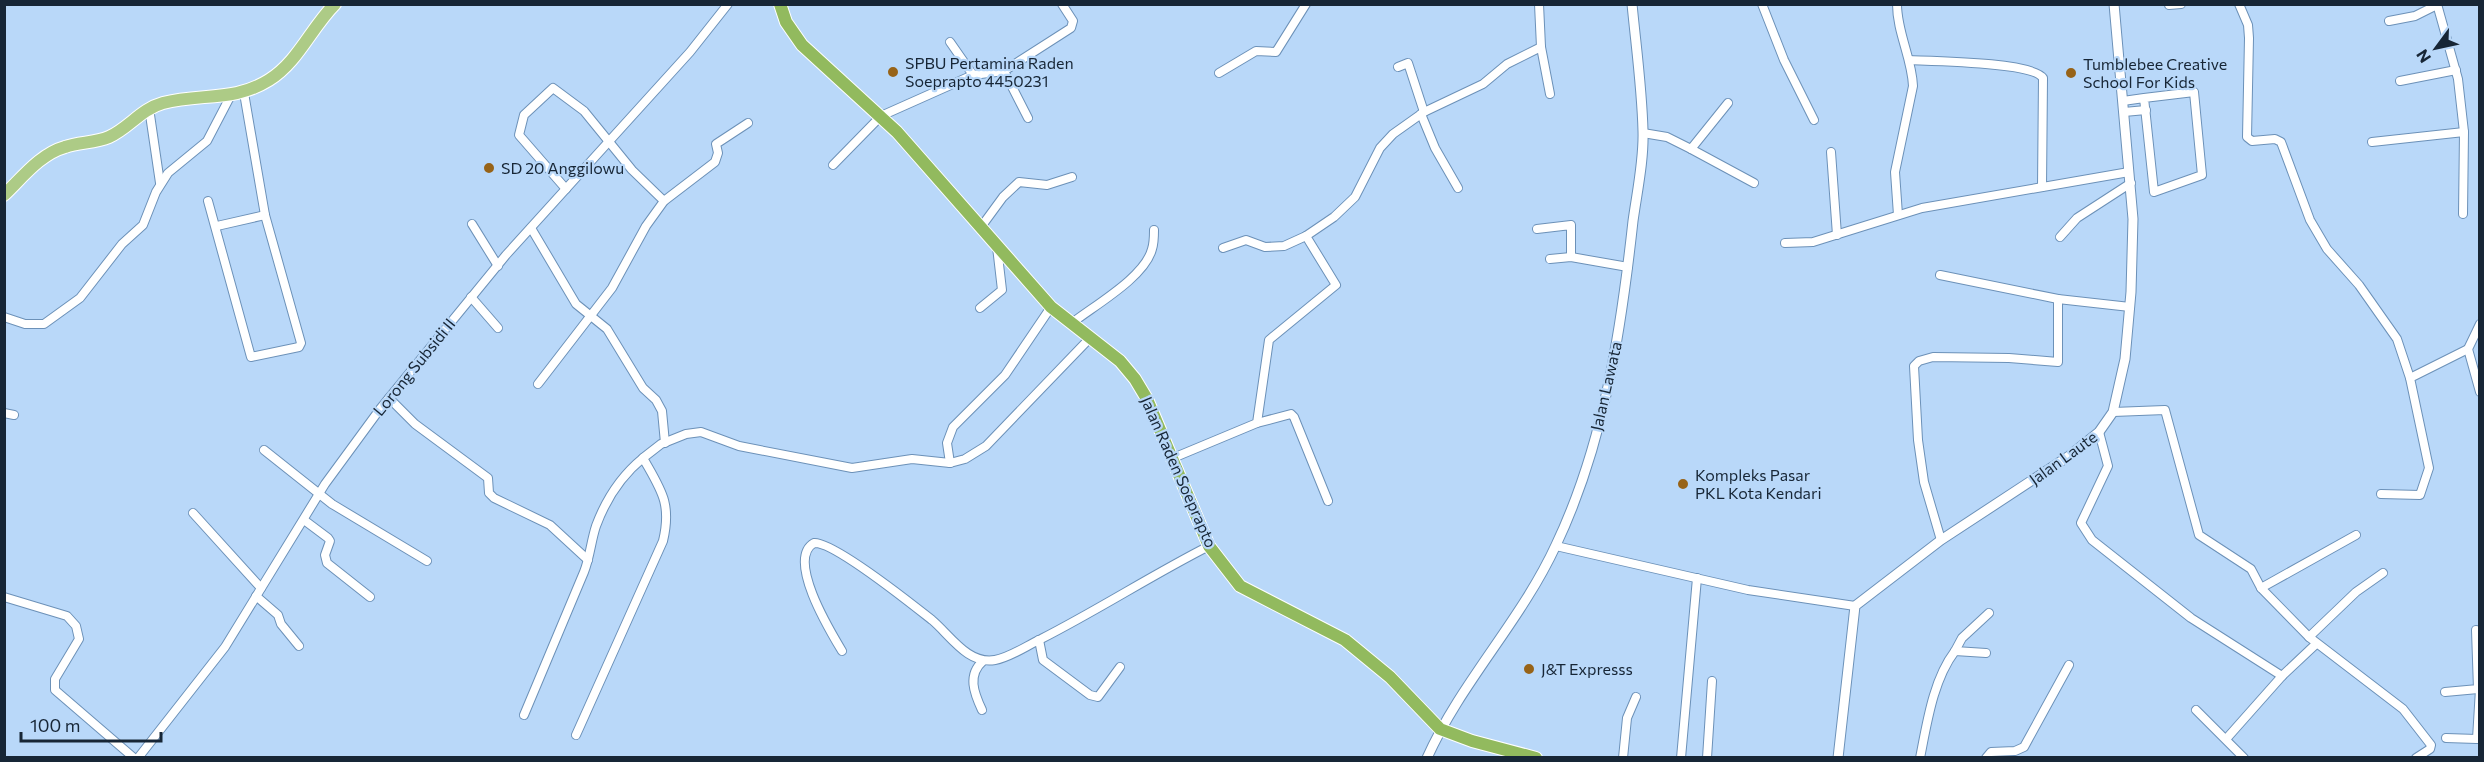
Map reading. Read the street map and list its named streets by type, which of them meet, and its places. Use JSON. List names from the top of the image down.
{
  "streets": {
    "highway": ["Jalan Raden Soeprapto"],
    "street": ["Lorong Subsidi II", "Jalan Lawata", "Jalan Laute"]
  },
  "crossings": [
    ["Jalan Lawata", "Jalan Raden Soeprapto"]
  ],
  "places": [
    "SPBU Pertamina Raden Soeprapto 4450231",
    "Tumblebee Creative School For Kids",
    "SD 20 Anggilowu",
    "Kompleks Pasar PKL Kota Kendari",
    "J&T Expresss"
  ],
  "scale_bar": "100 m",
  "north": "bottom left"
}
